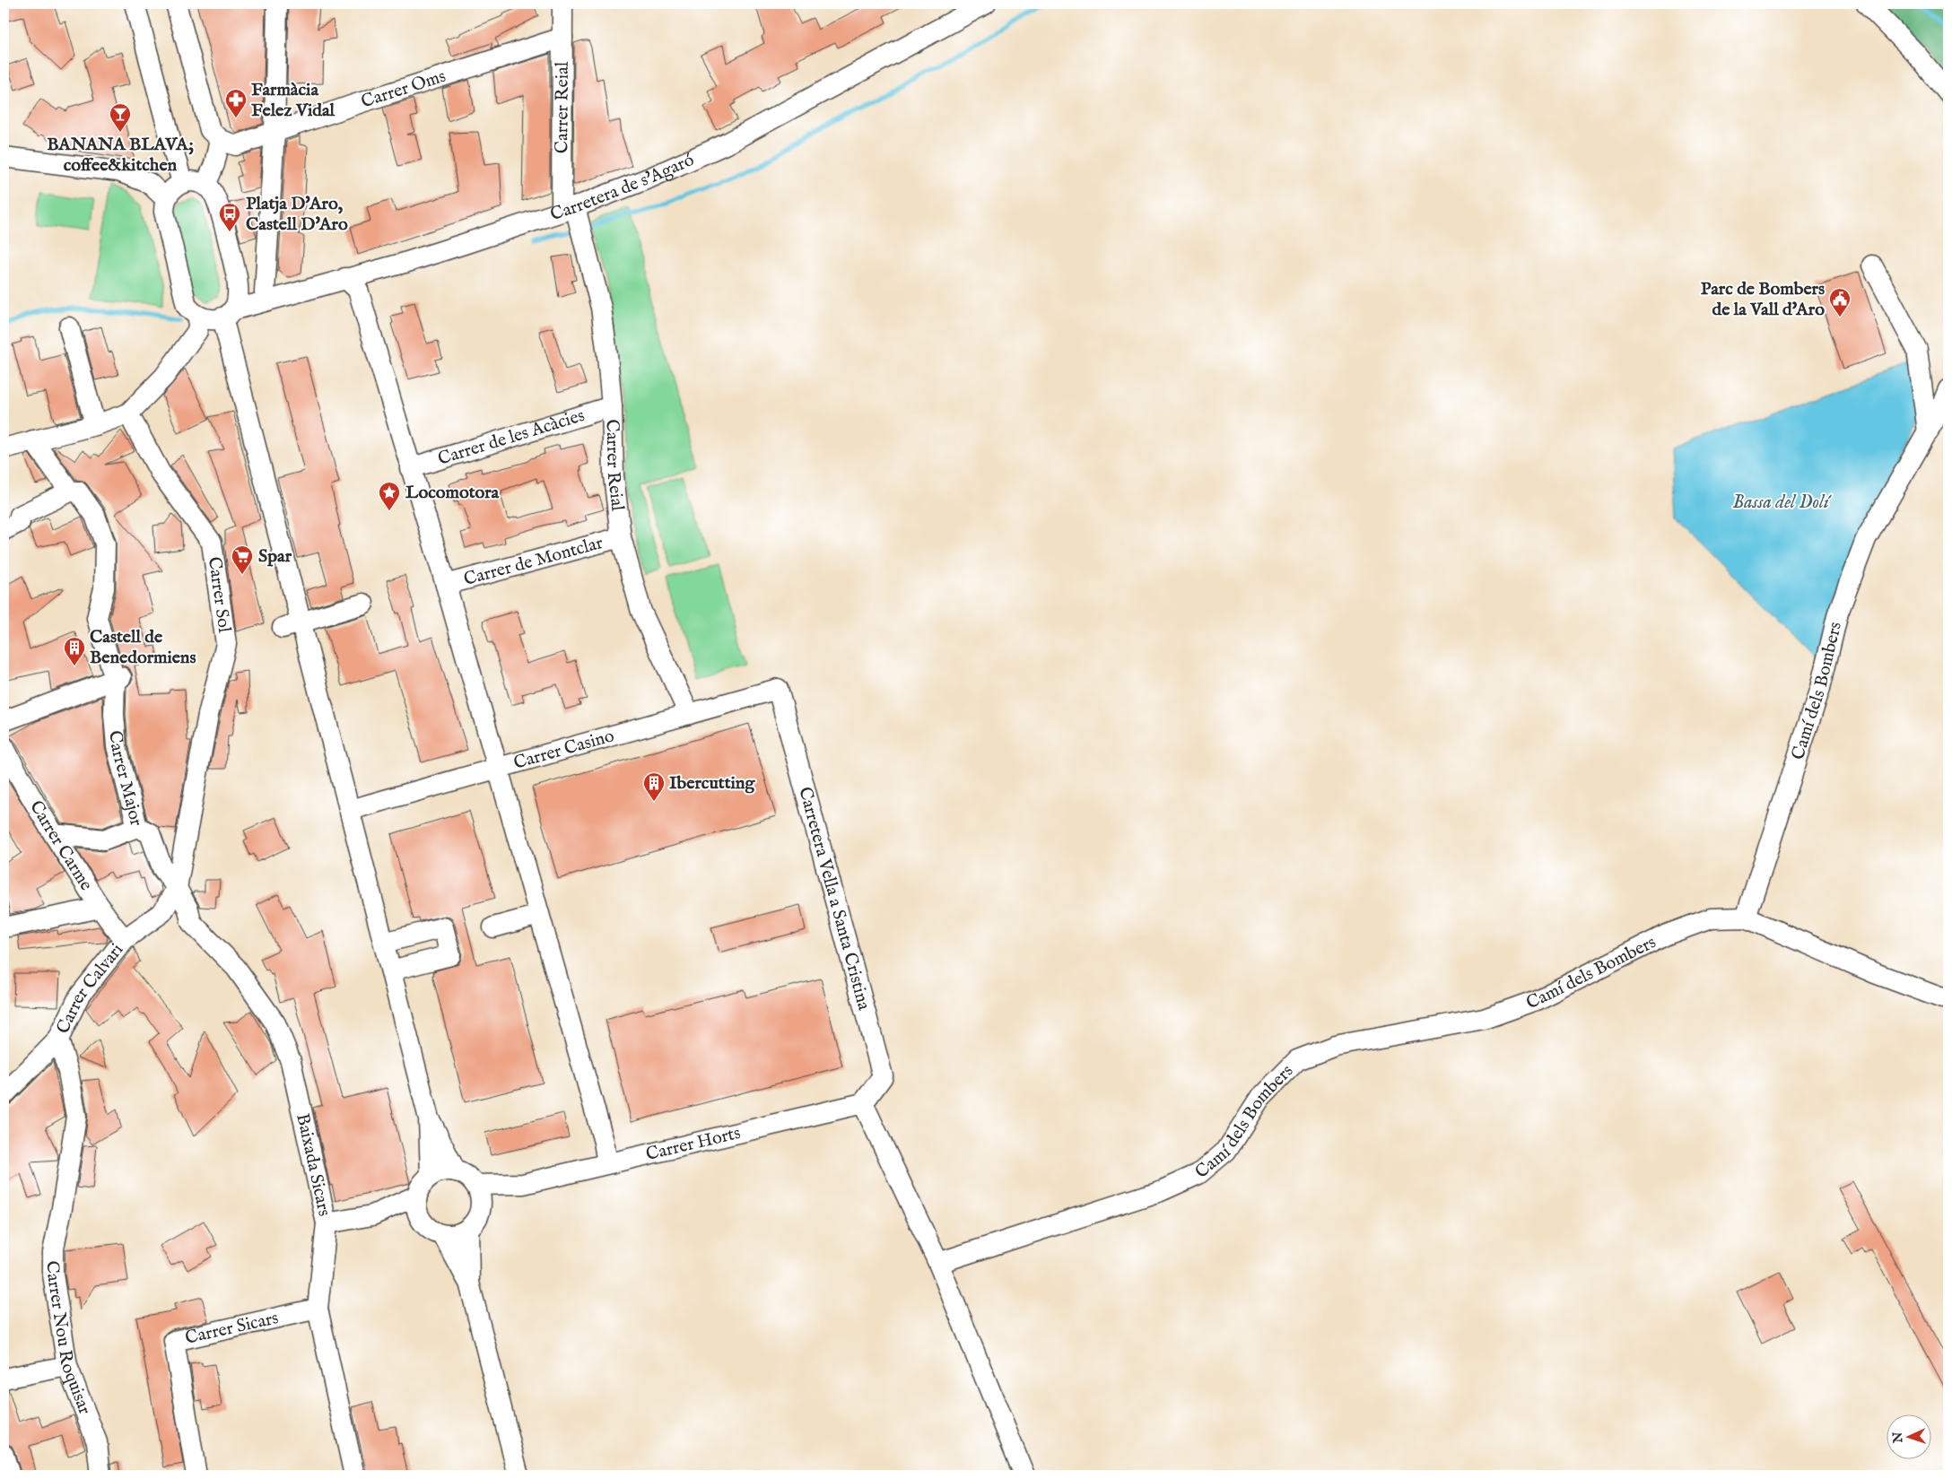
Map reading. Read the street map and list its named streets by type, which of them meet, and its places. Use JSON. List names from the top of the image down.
{
  "streets": {
    "street": [
      "Carrer Oms",
      "Carrer Reial",
      "Carretera de s'Agaró",
      "Carrer de les Acàcies",
      "Carrer de Montclar",
      "Carrer Sol",
      "Camí dels Bombers",
      "Carrer Casino",
      "Carrer Major",
      "Carrer Carme",
      "Carretera Vella a Santa Cristina",
      "Carrer Calvari",
      "Carrer Horts",
      "Baixada Sicars",
      "Carrer Sicars",
      "Carrer Nou Roquisar"
    ]
  },
  "crossings": [
    ["Carrer Oms", "Carrer Reial"],
    ["Carrer Reial", "Carretera de s'Agaró"],
    ["Carrer Reial", "Carrer de les Acàcies"],
    ["Carrer Reial", "Carrer de Montclar"],
    ["Carrer Reial", "Carrer Casino"],
    ["Carrer Sol", "Carrer Major"],
    ["Carrer Sol", "Carrer Calvari"],
    ["Carrer Sol", "Baixada Sicars"],
    ["Carrer Casino", "Carretera Vella a Santa Cristina"],
    ["Carrer Major", "Baixada Sicars"],
    ["Carrer Carme", "Carrer Calvari"],
    ["Carretera Vella a Santa Cristina", "Carrer Horts"],
    ["Carrer Calvari", "Carrer Nou Roquisar"],
    ["Baixada Sicars", "Carrer Sicars"]
  ],
  "water": ["Bassa del Dolí"],
  "places": {
    "pharmacy": ["Farmàcia Felez Vidal"],
    "bar": ["BANANA BLAVA; coffee&kitchen"],
    "bus stop": ["Platja D'Aro, Castell D'Aro"],
    "public building": ["Parc de Bombers de la Vall d'Aro"],
    "place": ["Locomotora"],
    "supermarket": ["Spar"],
    "building": ["Castell de Benedormiens", "Ibercutting"]
  },
  "north": "left"
}
